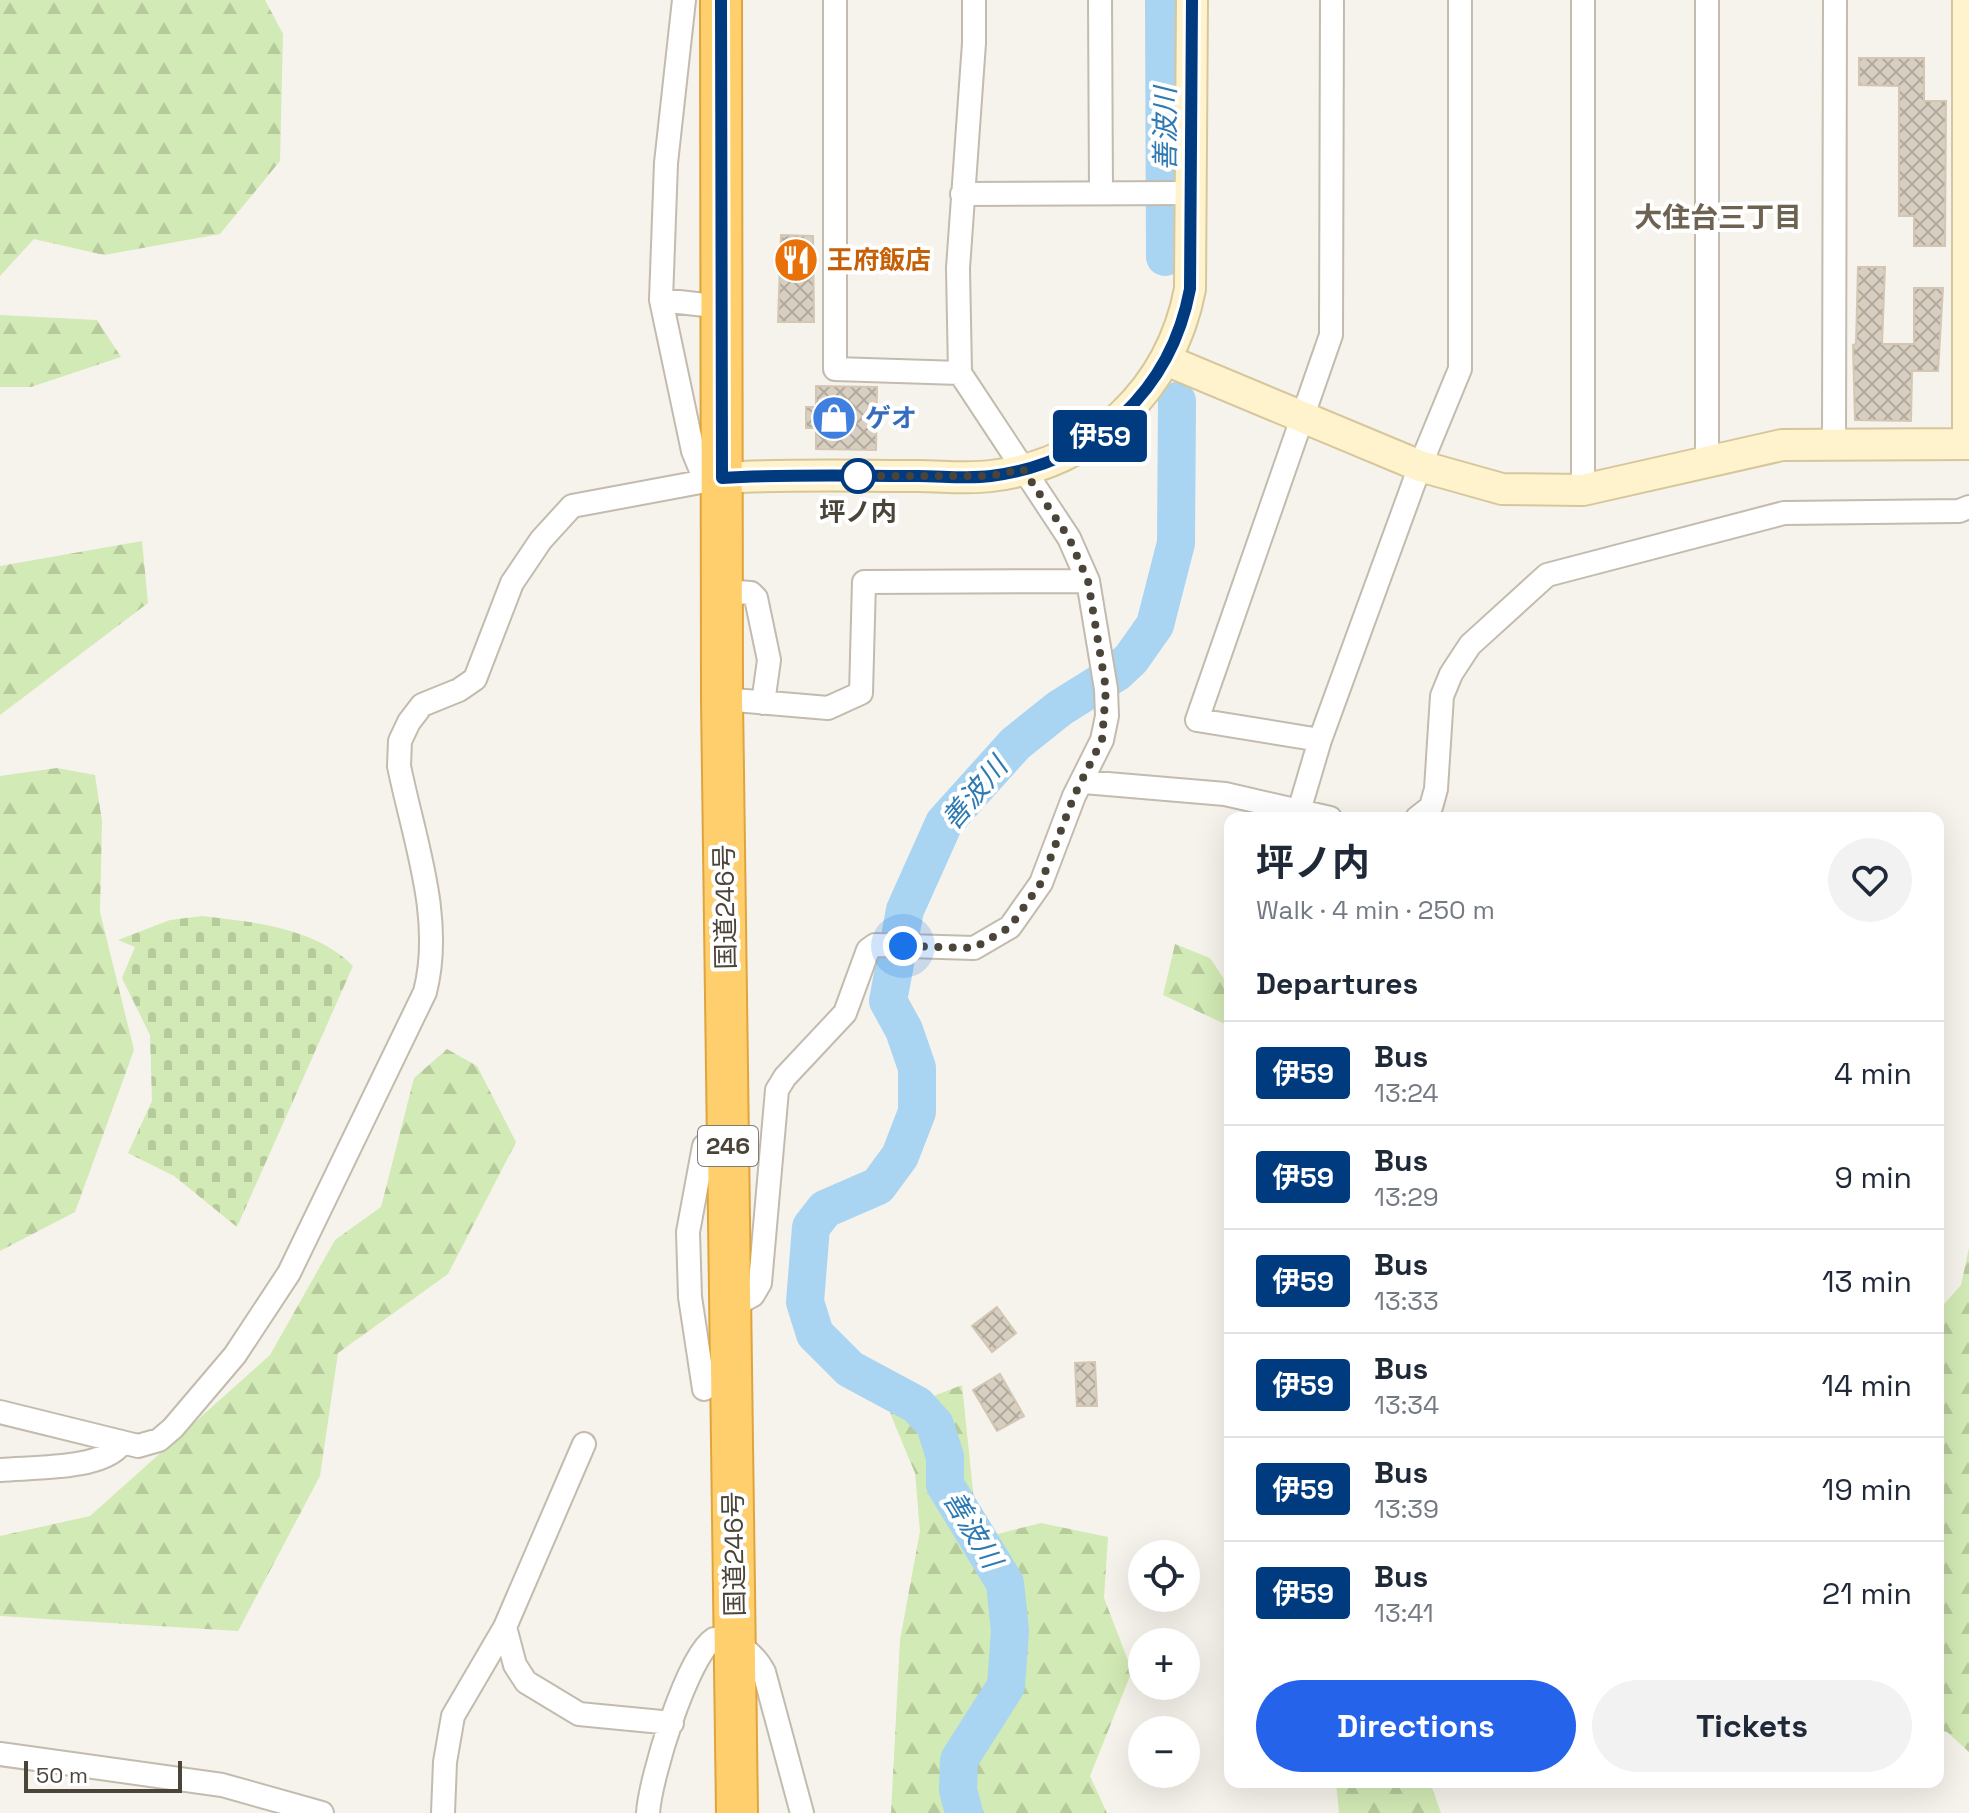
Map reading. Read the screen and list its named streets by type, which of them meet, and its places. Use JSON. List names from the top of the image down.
{
  "streets": {
    "highway": ["国道246号", "246"]
  },
  "districts": ["大住台三丁目"],
  "water": ["善波川"],
  "places": {
    "restaurant": ["王府飯店"],
    "shop": ["ゲオ"],
    "other": ["坪ノ内"]
  },
  "lines": ["bus line 伊59"],
  "scale_bar": "50 m",
  "page": {
    "on_map": "伊59",
    "heading": [
      ["坪ノ内", "Walk · 4 min · 250 m"],
      "Departures"
    ],
    "list": [
      {
        "mark": "伊59",
        "name": "Bus",
        "note": "13:24",
        "value": "4 min"
      },
      {
        "mark": "伊59",
        "name": "Bus",
        "note": "13:29",
        "value": "9 min"
      },
      {
        "mark": "伊59",
        "name": "Bus",
        "note": "13:33",
        "value": "13 min"
      },
      {
        "mark": "伊59",
        "name": "Bus",
        "note": "13:34",
        "value": "14 min"
      },
      {
        "mark": "伊59",
        "name": "Bus",
        "note": "13:39",
        "value": "19 min"
      },
      {
        "mark": "伊59",
        "name": "Bus",
        "note": "13:41",
        "value": "21 min"
      }
    ],
    "map_buttons": ["+", "−"],
    "buttons": ["Directions", "Tickets"],
    "scale": "50 m"
  }
}
